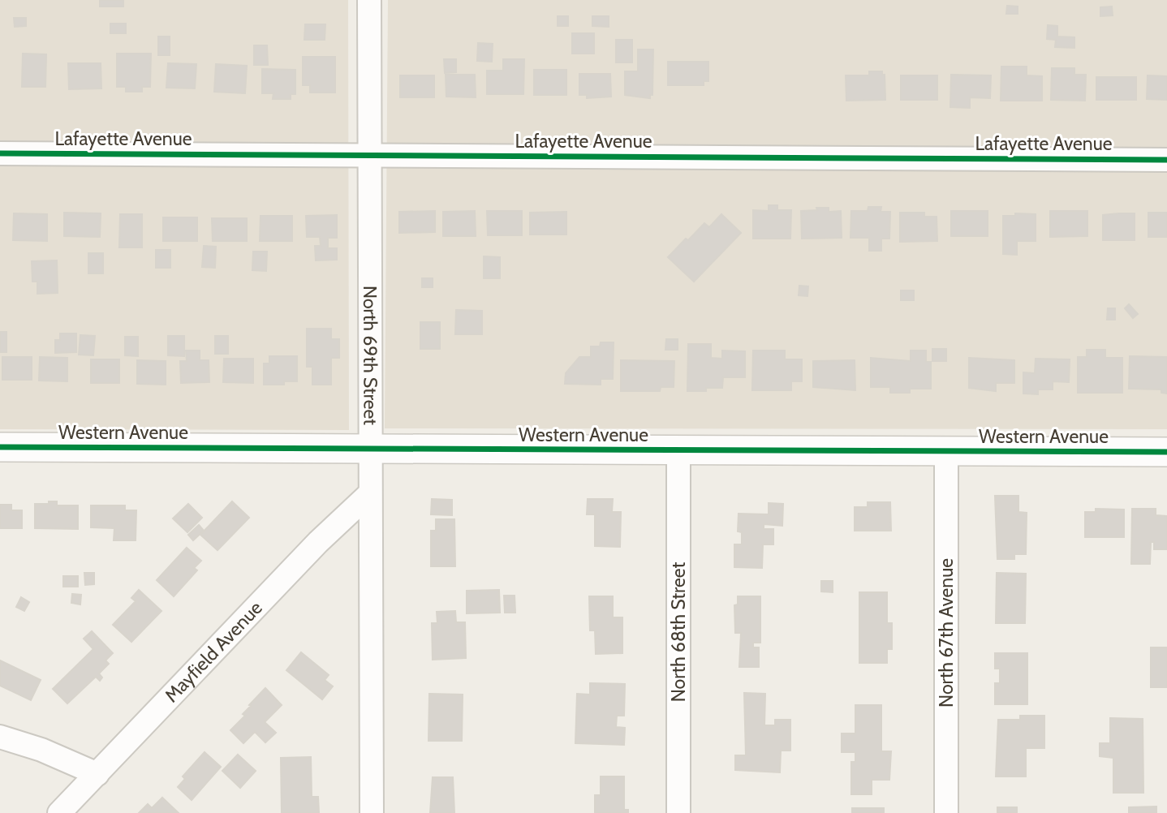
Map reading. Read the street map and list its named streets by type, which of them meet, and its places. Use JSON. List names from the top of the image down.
{
  "streets": {
    "street": [
      "Lafayette Avenue",
      "North 69th Street",
      "Western Avenue",
      "North 68th Street",
      "North 67th Avenue",
      "Mayfield Avenue"
    ]
  },
  "crossings": [
    ["Lafayette Avenue", "North 69th Street"],
    ["North 69th Street", "Western Avenue"],
    ["North 69th Street", "Mayfield Avenue"],
    ["Western Avenue", "North 68th Street"],
    ["Western Avenue", "North 67th Avenue"]
  ]
}
